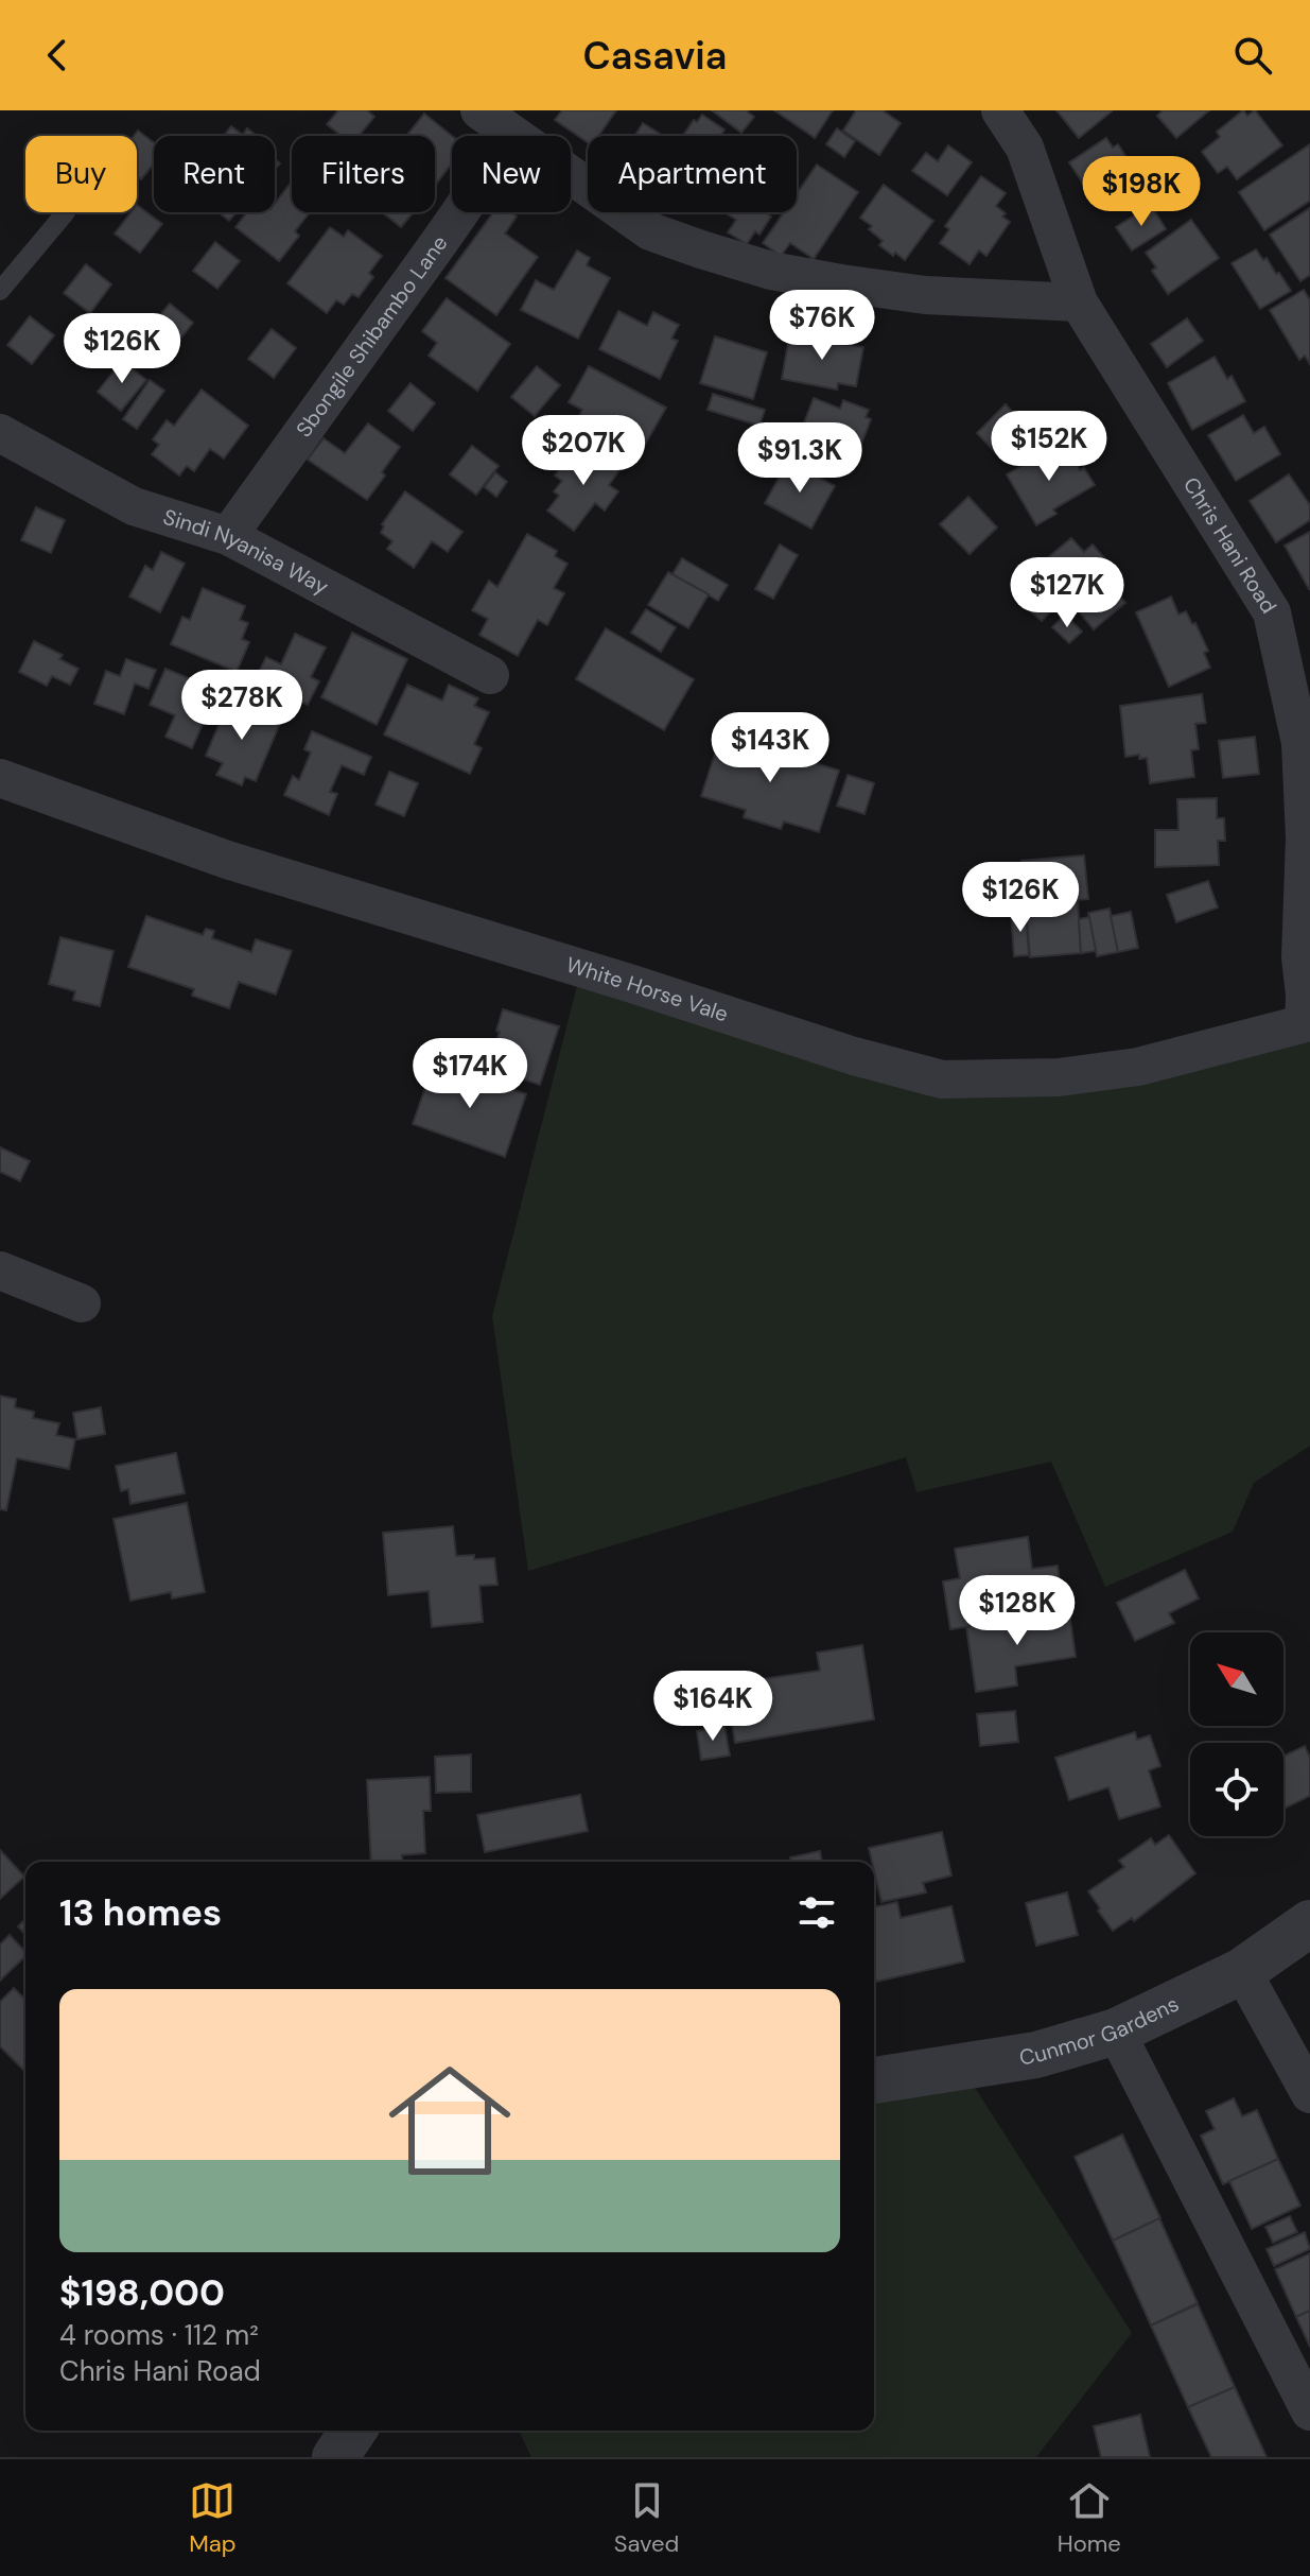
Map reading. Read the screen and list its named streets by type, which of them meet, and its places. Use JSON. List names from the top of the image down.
{
  "streets": {
    "street": [
      "Sbongile Shibambo Lane",
      "Chris Hani Road",
      "Sindi Nyanisa Way",
      "White Horse Vale",
      "Cunmor Gardens"
    ]
  },
  "crossings": [
    ["Sbongile Shibambo Lane", "Sindi Nyanisa Way"],
    ["Chris Hani Road", "White Horse Vale"]
  ],
  "north": "top left",
  "page": {
    "header": "Casavia",
    "chip": [
      "Buy",
      "Rent",
      "Filters",
      "New",
      "Apartment"
    ],
    "price": [
      "$198K",
      "$76K",
      "$126K",
      "$152K",
      "$207K",
      "$91.3K",
      "$127K",
      "$278K",
      "$143K",
      "$126K",
      "$174K",
      "$128K",
      "$164K"
    ],
    "heading": "13 homes",
    "list": [
      {
        "name": "$198,000",
        "note": "4 rooms · 112 m² · Chris Hani Road"
      }
    ],
    "tabs": ["Map", "Saved", "Home"]
  }
}
